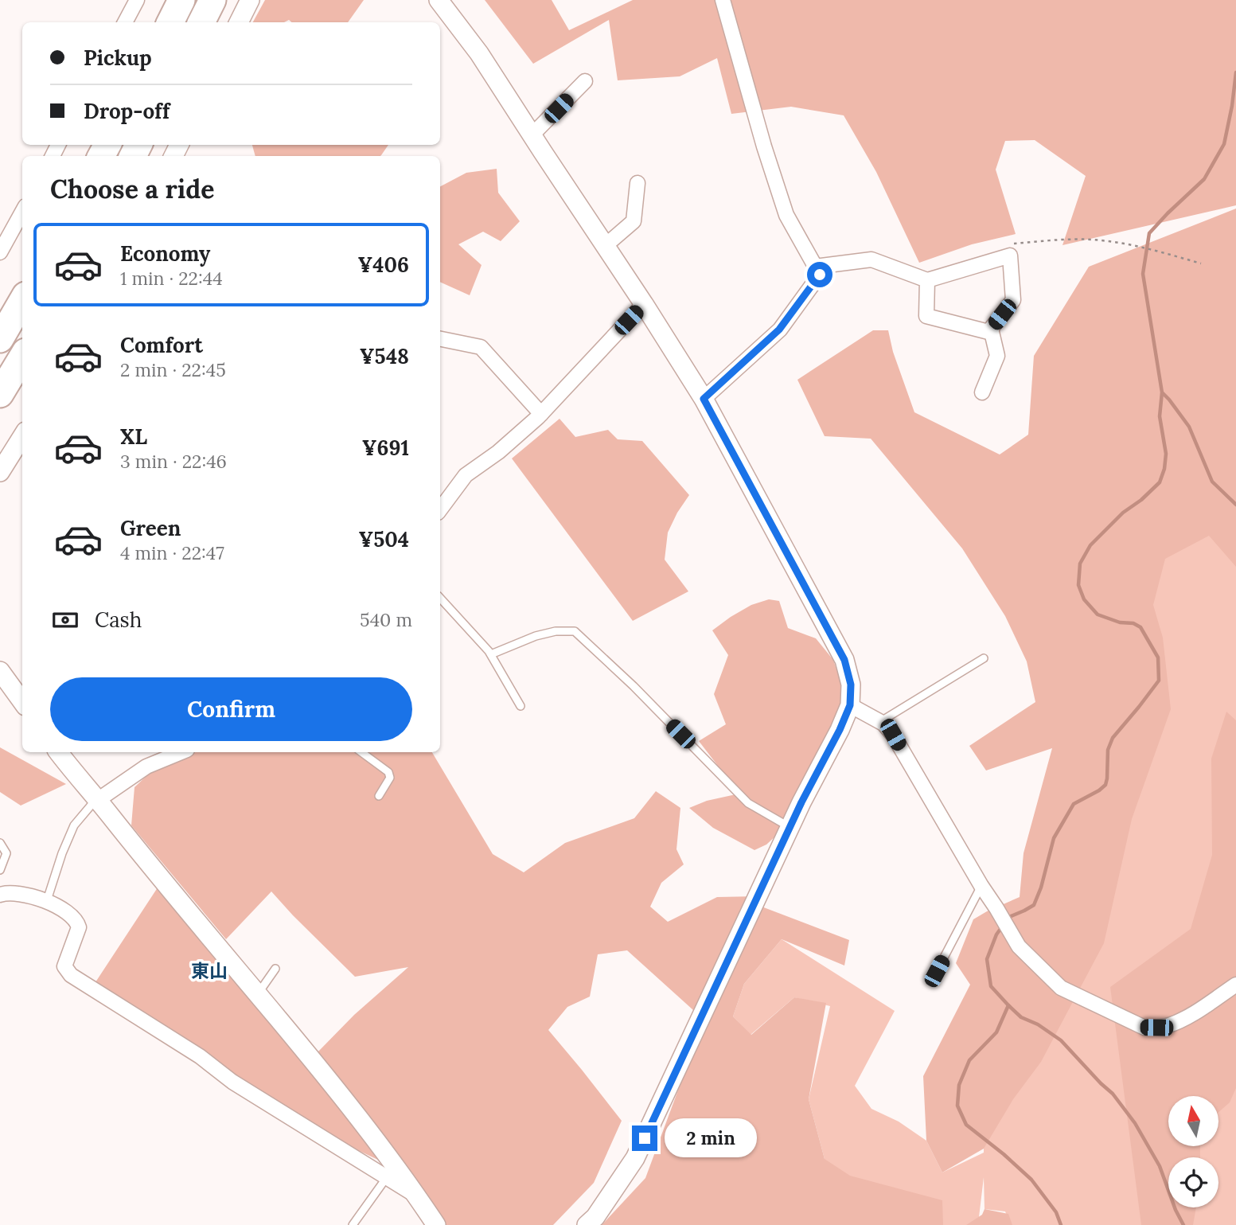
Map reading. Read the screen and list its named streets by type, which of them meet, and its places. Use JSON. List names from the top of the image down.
{
  "districts": ["東山"],
  "north": "top",
  "page": {
    "banner": ["Pickup", "Drop-off"],
    "heading": "Choose a ride",
    "list": [
      {
        "name": "Economy",
        "note": "1 min · 22:44",
        "value": "¥406"
      },
      {
        "name": "Comfort",
        "note": "2 min · 22:45",
        "value": "¥548"
      },
      {
        "name": "XL",
        "note": "3 min · 22:46",
        "value": "¥691"
      },
      {
        "name": "Green",
        "note": "4 min · 22:47",
        "value": "¥504"
      }
    ],
    "pay": ["Cash", "540 m"],
    "buttons": "Confirm",
    "bubble": "2 min"
  }
}
